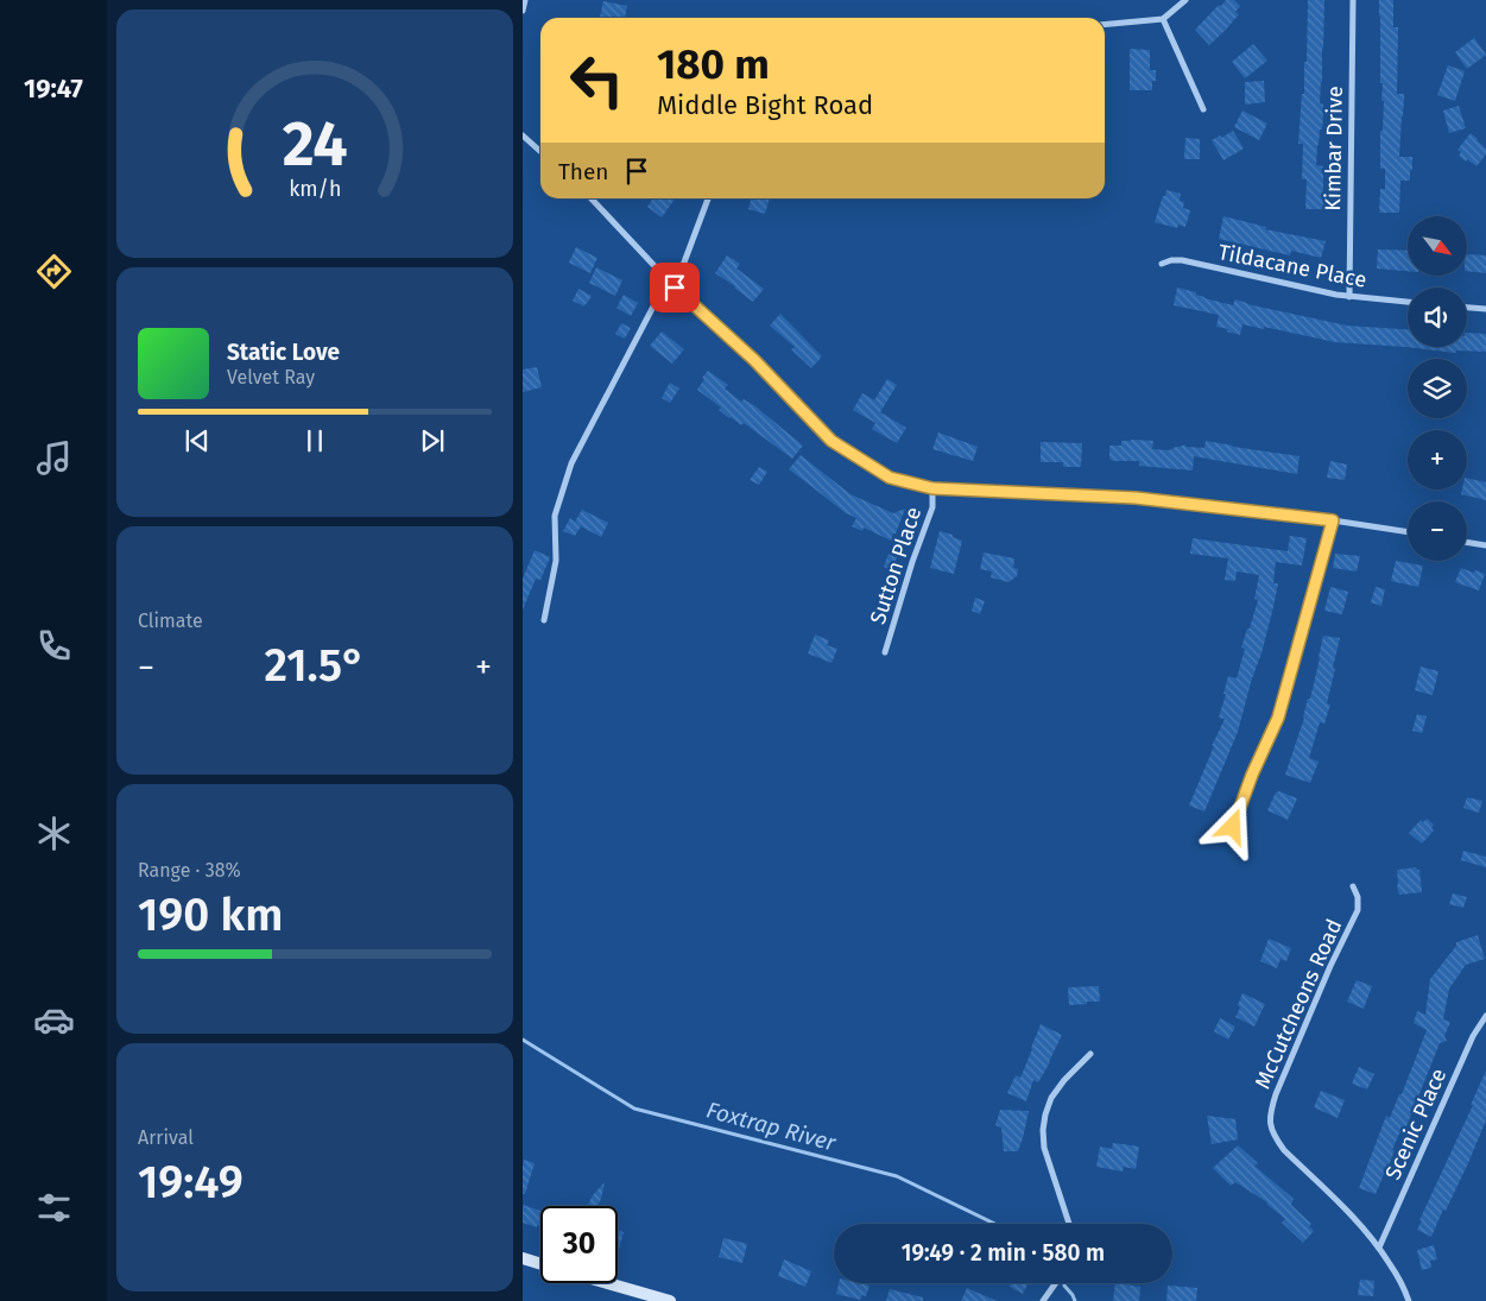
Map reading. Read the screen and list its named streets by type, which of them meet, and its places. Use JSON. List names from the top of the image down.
{
  "streets": {
    "street": [
      "Kimbar Drive",
      "Tildacane Place",
      "Sutton Place",
      "McCutcheons Road",
      "Scenic Place"
    ]
  },
  "crossings": [
    ["Kimbar Drive", "Tildacane Place"],
    ["McCutcheons Road", "Scenic Place"]
  ],
  "water": ["Foxtrap River"],
  "north": "bottom right",
  "page": {
    "tabs": "19:47",
    "turn": ["180 m", "Middle Bight Road"],
    "then": "Then",
    "map_buttons": ["+", "−"],
    "song": ["Static Love", "Velvet Ray"],
    "tile": [
      "Climate",
      ["Range · 38%", "190 km"],
      ["Arrival", "19:49"]
    ],
    "heat": ["−", "21.5°", "+"],
    "limit": "30",
    "trip": "19:49 · 2 min · 580 m",
    "gauge": ["24", "km/h"]
  }
}
